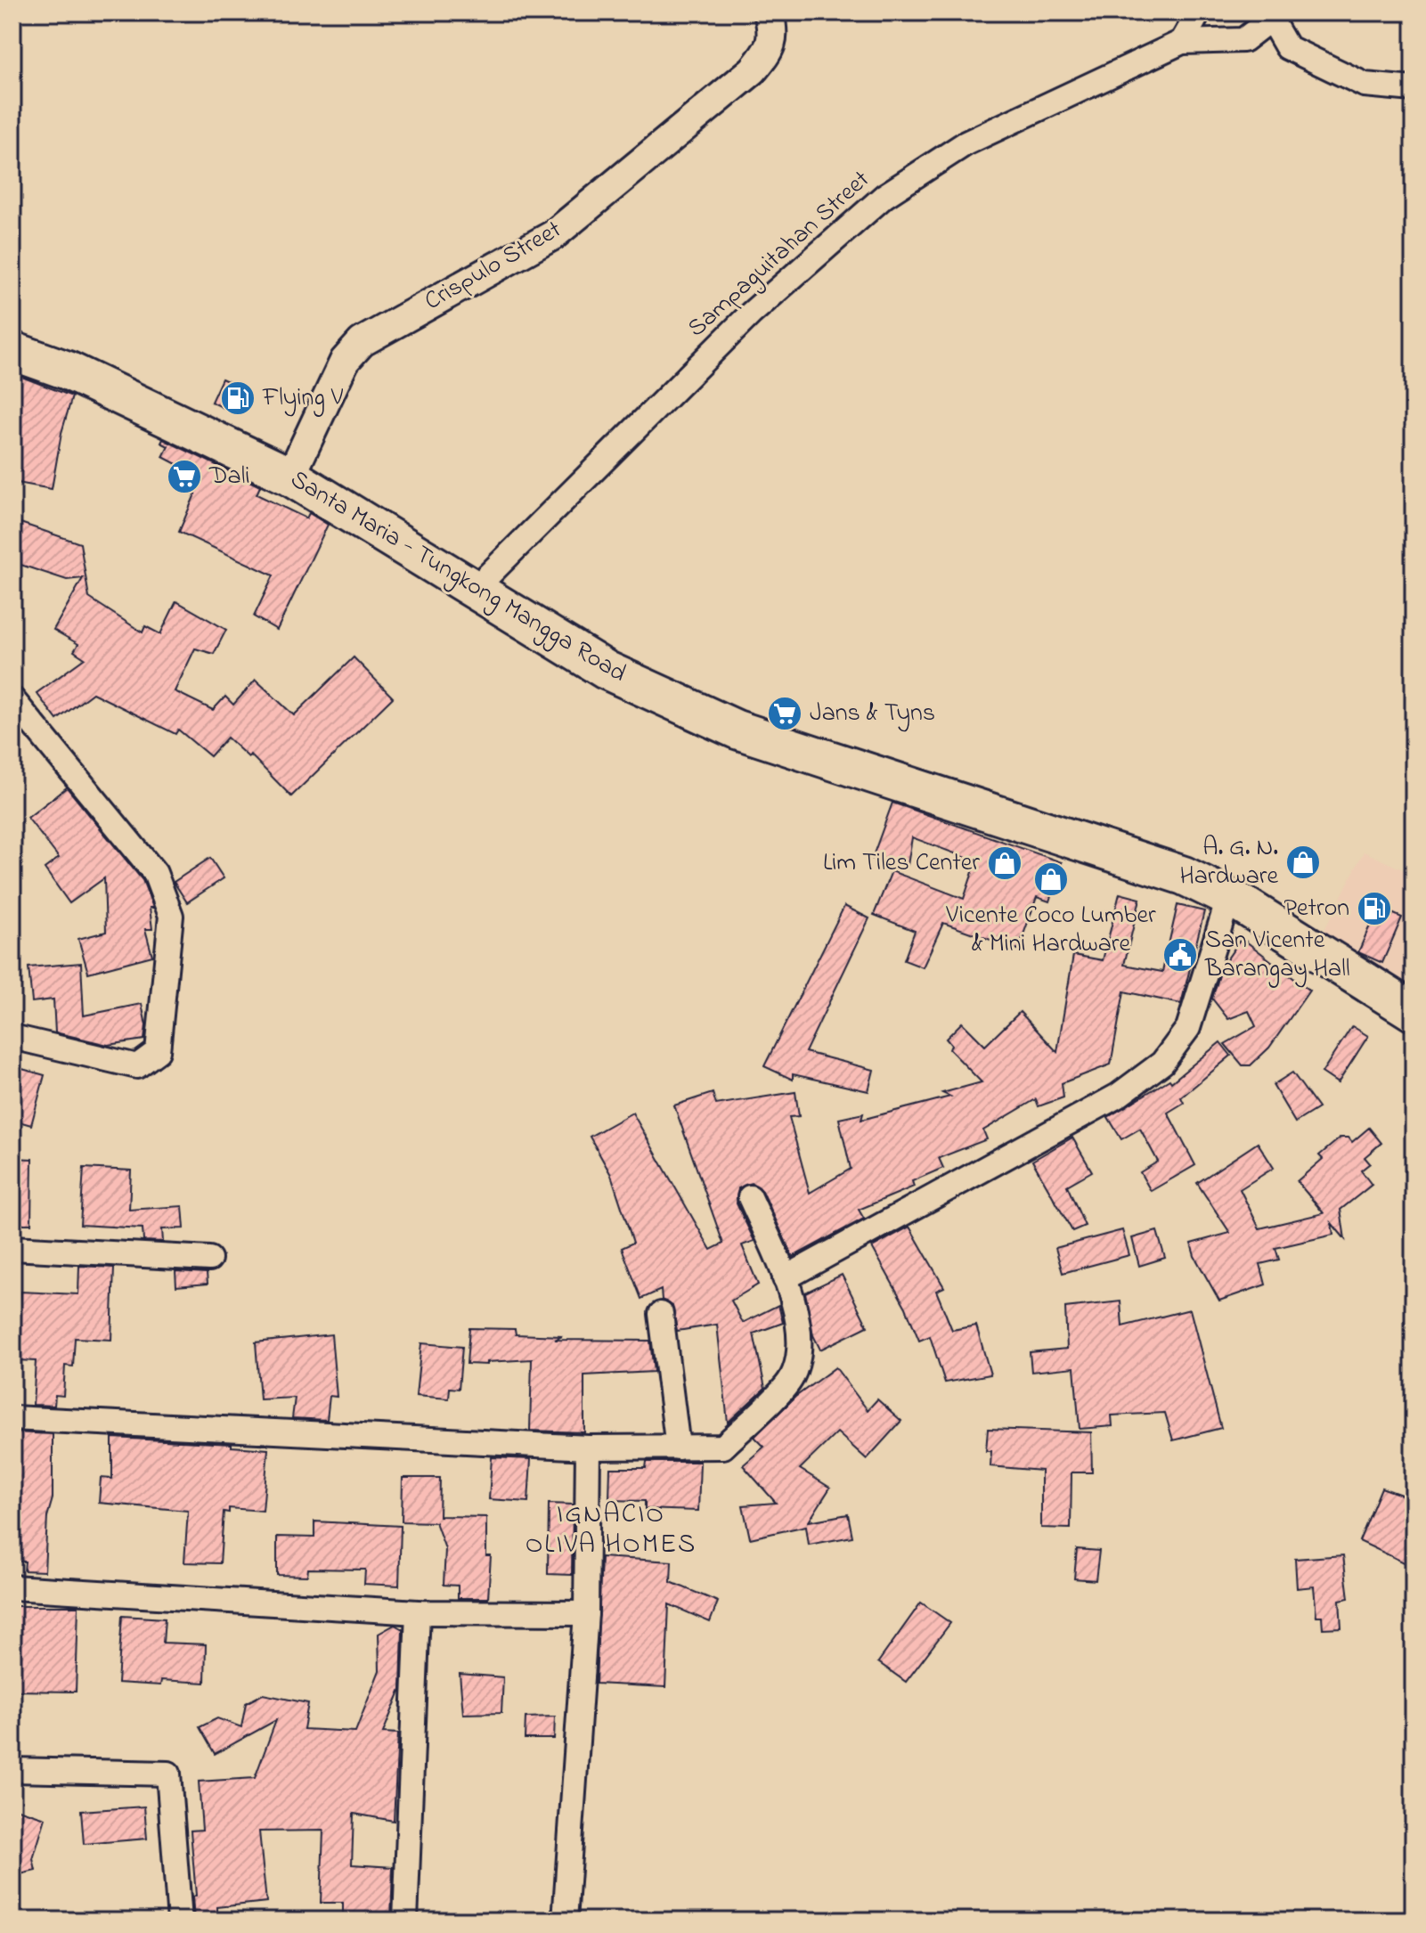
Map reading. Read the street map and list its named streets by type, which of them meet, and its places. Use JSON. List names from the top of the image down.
{
  "streets": {
    "main road": ["Santa Maria - Tungkong Mangga Road"],
    "street": ["Sampaguitahan Street", "Crispulo Street"]
  },
  "crossings": [
    ["Sampaguitahan Street", "Santa Maria - Tungkong Mangga Road"],
    ["Crispulo Street", "Santa Maria - Tungkong Mangga Road"]
  ],
  "districts": ["IGNACIO OLIVA HOMES"],
  "places": {
    "fuel station": ["Flying V", "Petron"],
    "supermarket": ["Dali", "Jans & Tyns"],
    "shop": ["A. G. N. Hardware", "Lim Tiles Center", "Vicente Coco Lumber & Mini Hardware"],
    "public building": ["San Vicente Barangay Hall"]
  }
}
